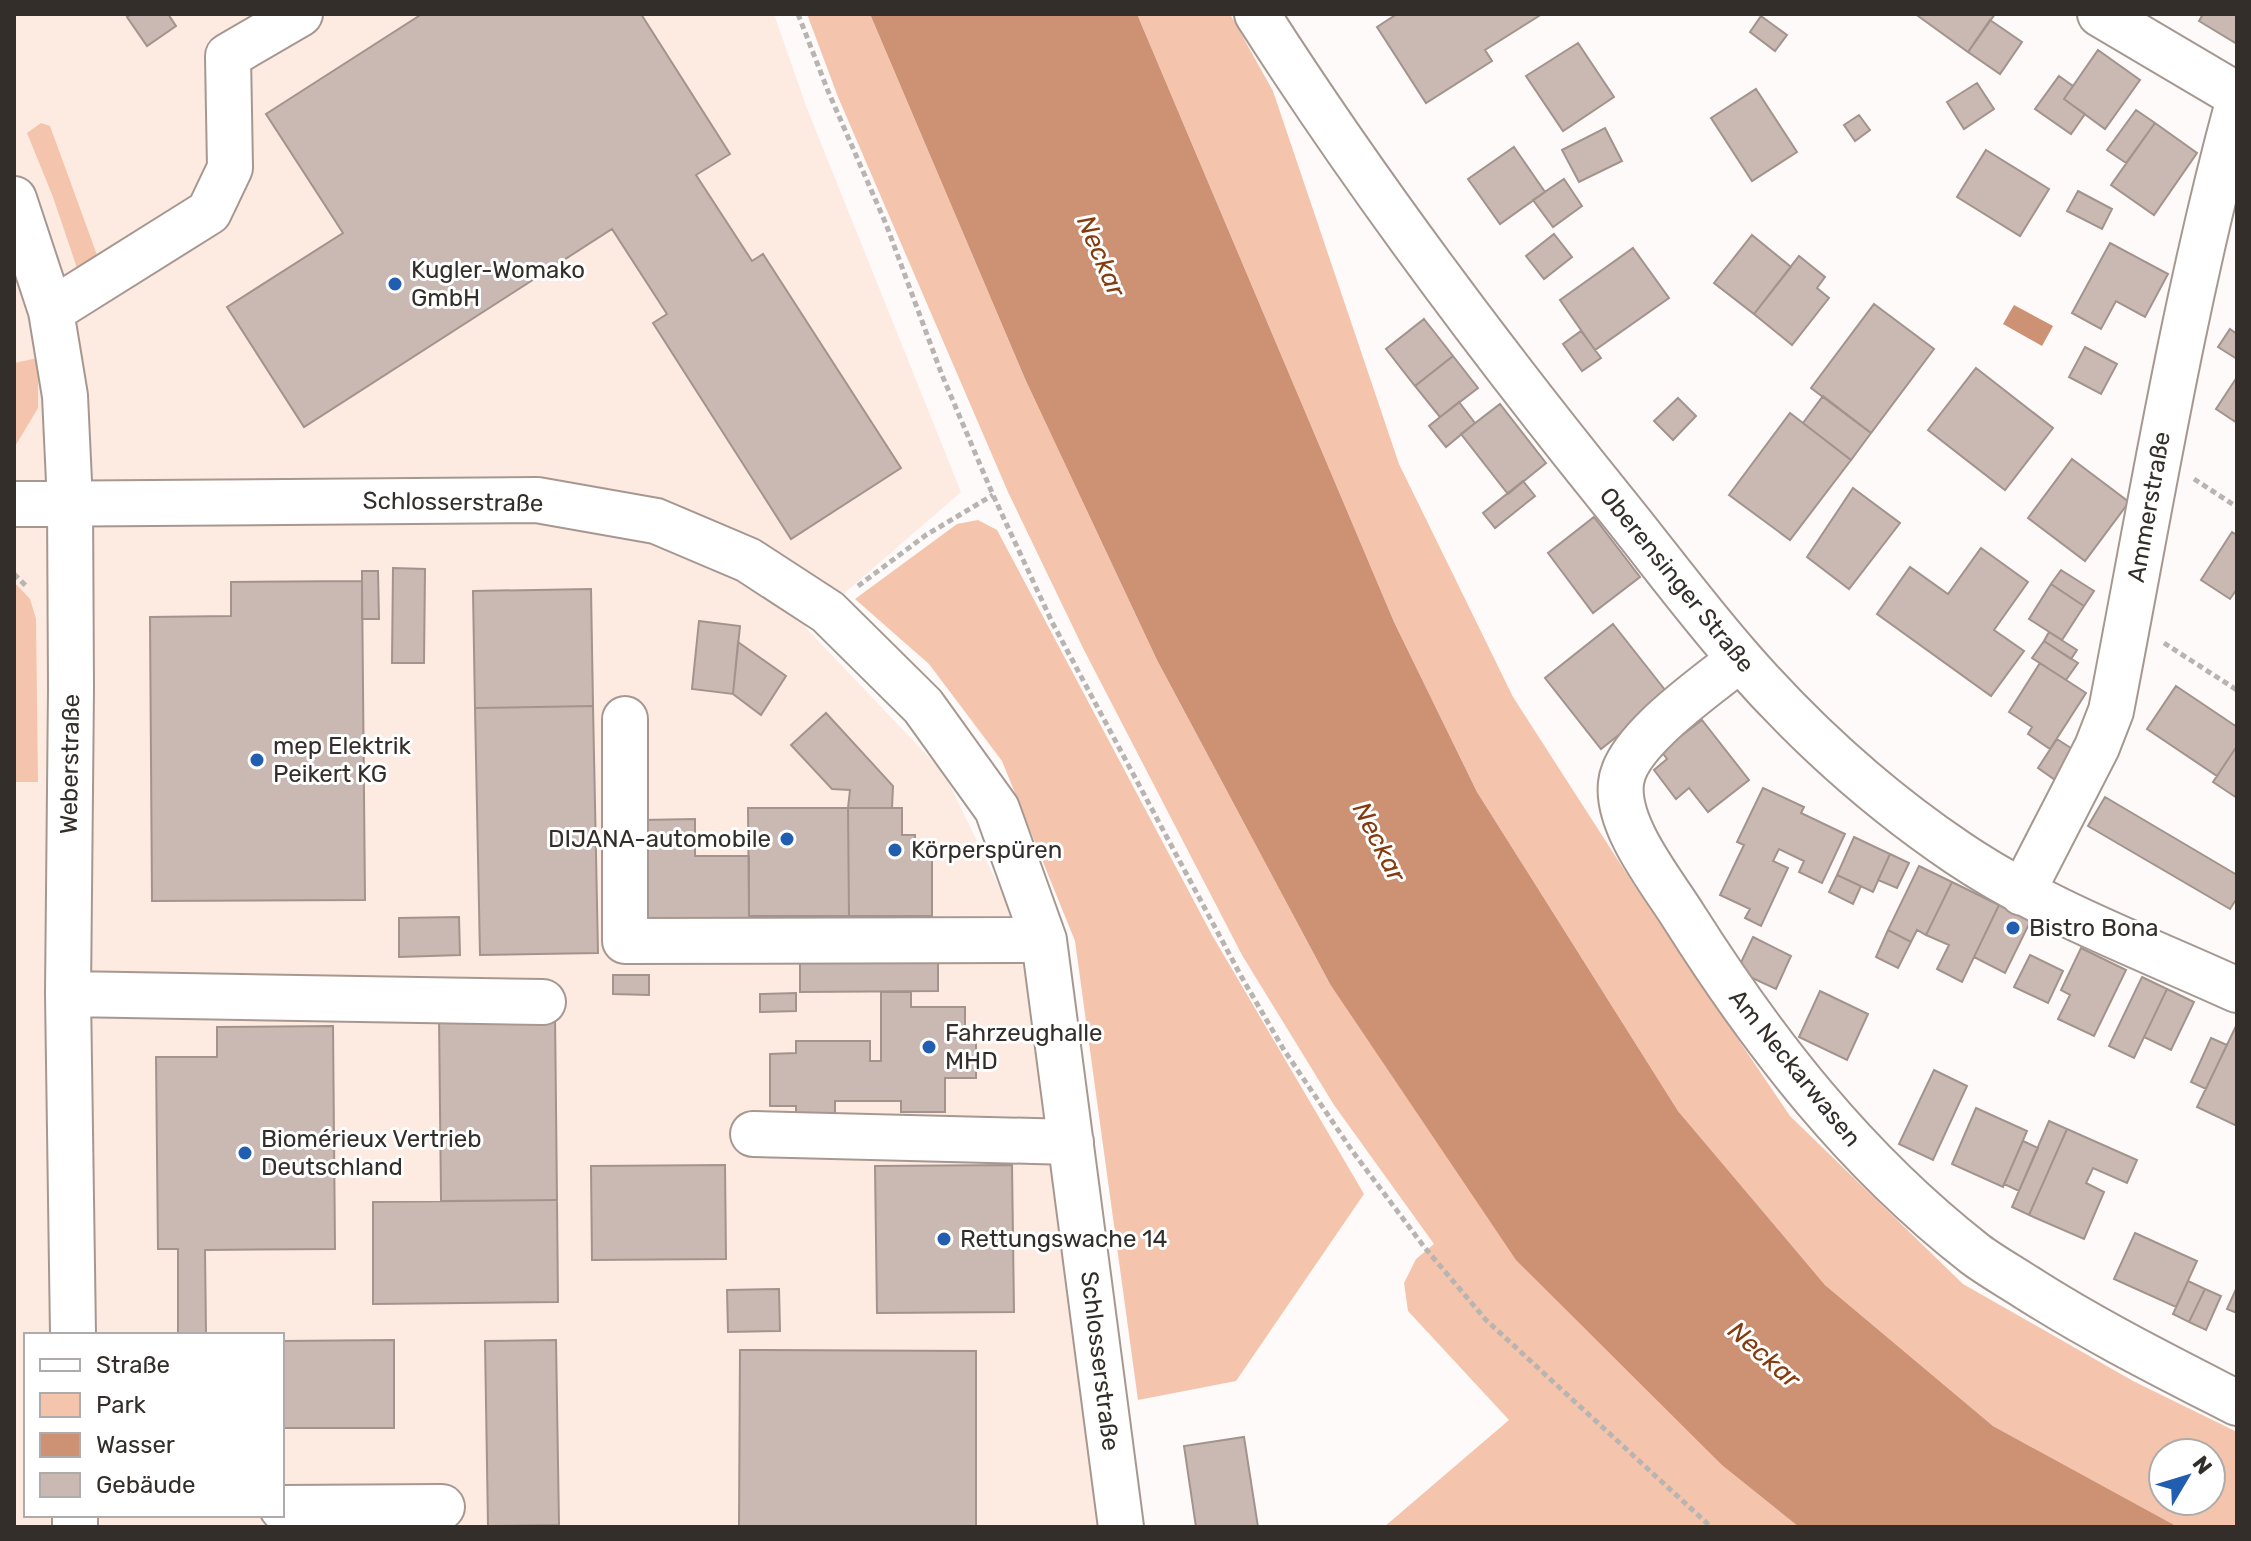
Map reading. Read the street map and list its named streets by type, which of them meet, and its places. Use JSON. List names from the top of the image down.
{
  "streets": {
    "street": [
      "Schlosserstraße",
      "Ammerstraße",
      "Oberensinger Straße",
      "Weberstraße",
      "Am Neckarwasen"
    ]
  },
  "crossings": [
    ["Schlosserstraße", "Weberstraße"],
    ["Ammerstraße", "Oberensinger Straße"],
    ["Oberensinger Straße", "Am Neckarwasen"]
  ],
  "water": ["Neckar"],
  "places": [
    "Kugler-Womako GmbH",
    "mep Elektrik Peikert KG",
    "DIJANA-automobile",
    "Körperspüren",
    "Bistro Bona",
    "Fahrzeughalle MHD",
    "Biomérieux Vertrieb Deutschland",
    "Rettungswache 14"
  ],
  "legend": [
    "Straße",
    "Park",
    "Wasser",
    "Gebäude"
  ],
  "north": "top right"
}
